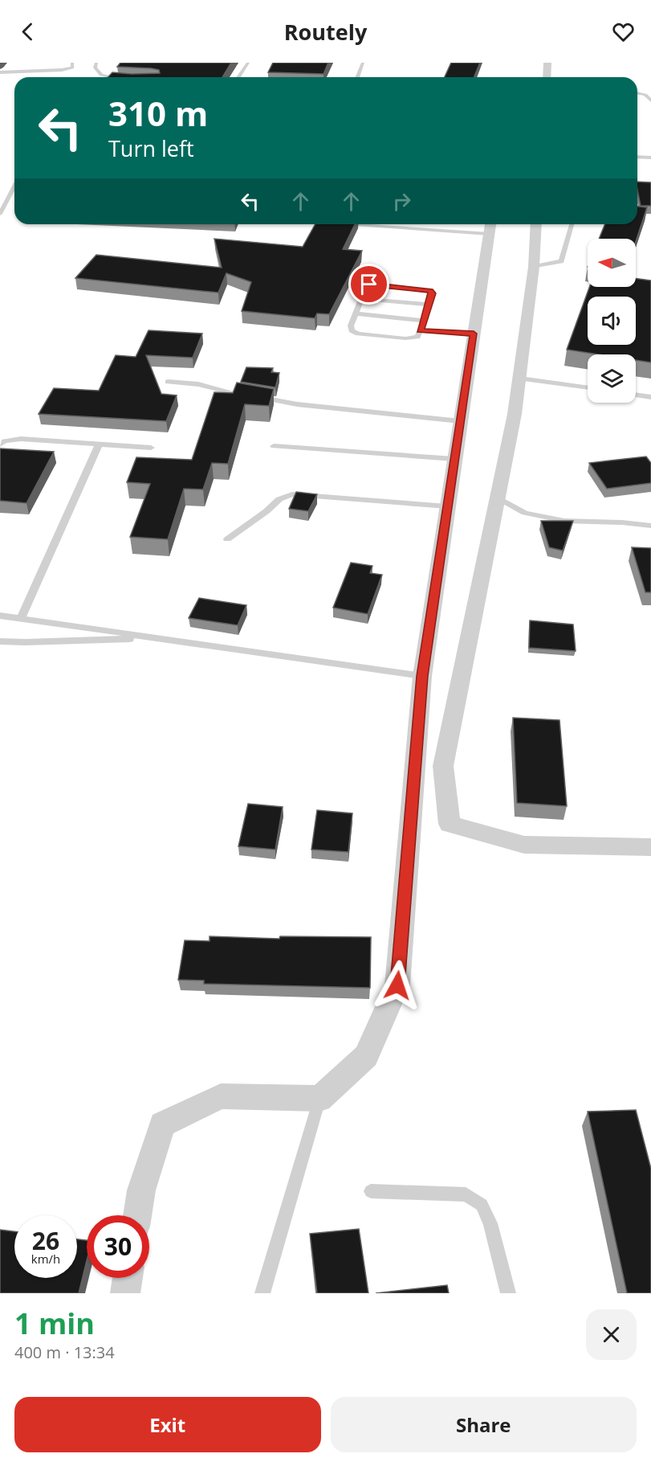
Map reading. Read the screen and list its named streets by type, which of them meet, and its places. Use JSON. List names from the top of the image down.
{
  "north": "left",
  "page": {
    "header": "Routely",
    "turn": ["310 m", "Turn left"],
    "speed": "26 km/h",
    "limit": "30",
    "heading": ["1 min", "400 m · 13:34"],
    "buttons": ["Exit", "Share"]
  }
}
